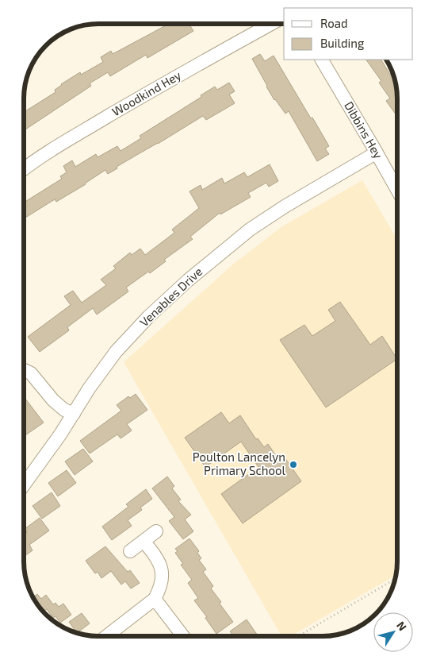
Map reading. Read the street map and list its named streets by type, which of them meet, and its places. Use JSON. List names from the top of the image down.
{
  "streets": {
    "street": ["Woodkind Hey", "Dibbins Hey", "Venables Drive"]
  },
  "crossings": [
    ["Dibbins Hey", "Venables Drive"]
  ],
  "places": ["Poulton Lancelyn Primary School"],
  "legend": ["Road", "Building"],
  "north": "top right"
}
